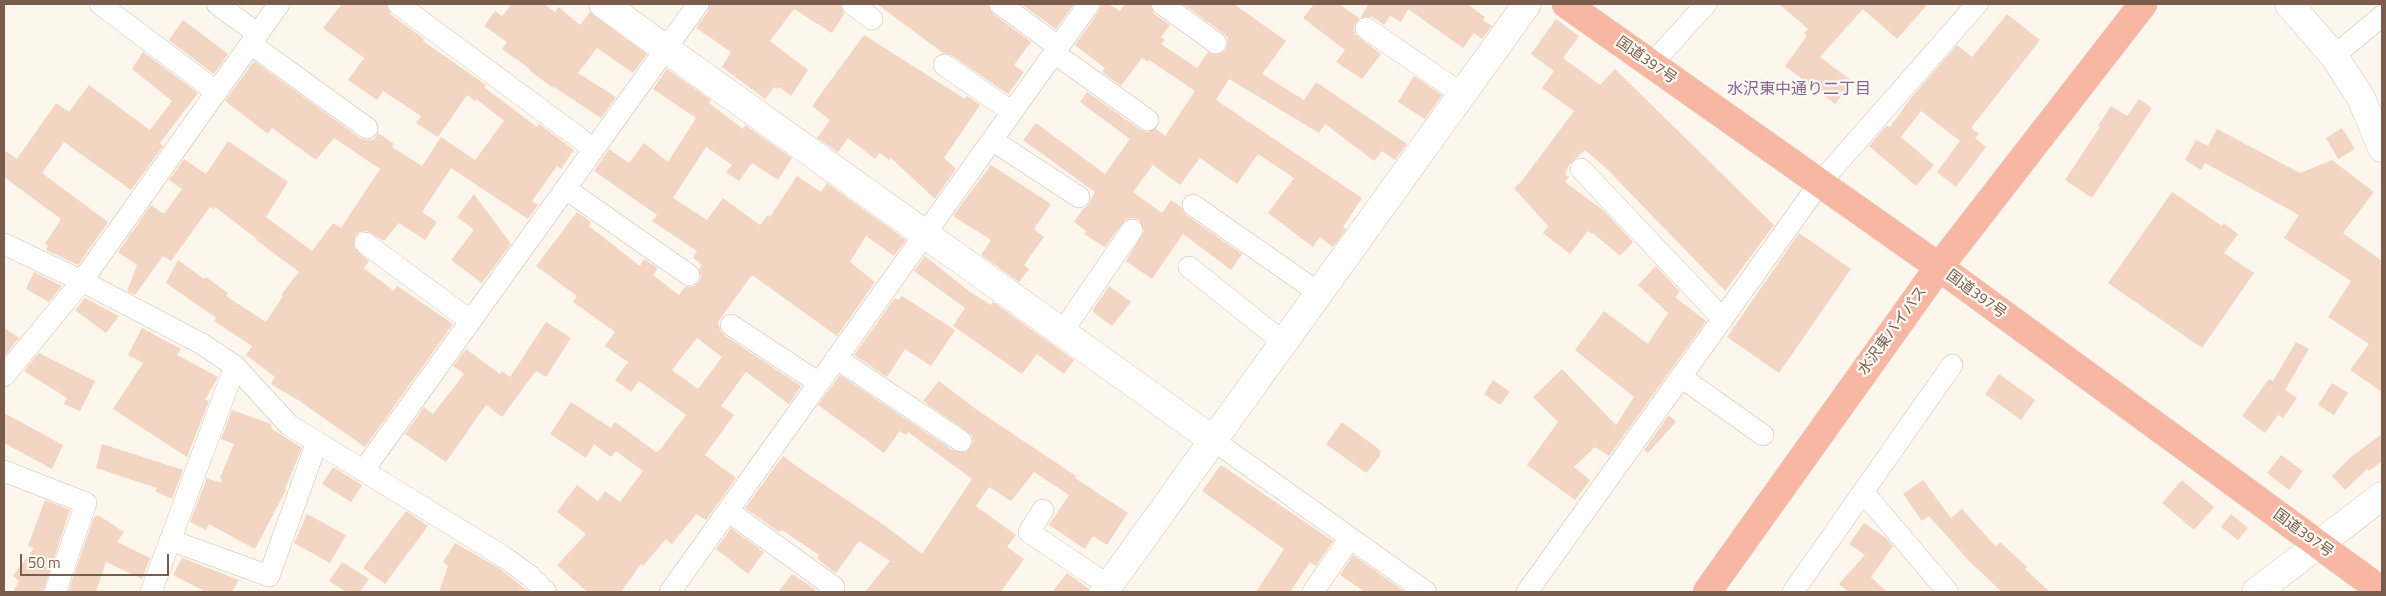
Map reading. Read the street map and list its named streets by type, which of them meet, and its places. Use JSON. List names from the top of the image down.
{
  "streets": {
    "highway": ["国道397号", "水沢東バイパス"]
  },
  "crossings": [
    ["国道397号", "水沢東バイパス"]
  ],
  "districts": ["水沢東中通り二丁目"],
  "scale_bar": "50 m"
}
